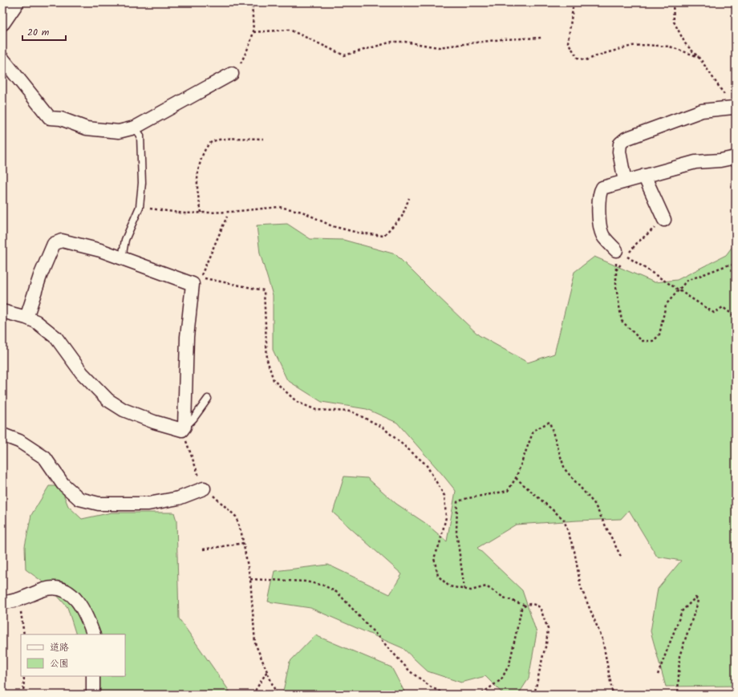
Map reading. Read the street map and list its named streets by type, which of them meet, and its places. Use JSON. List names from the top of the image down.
{
  "legend": ["道路", "公園"],
  "scale_bar": "20 m"
}
